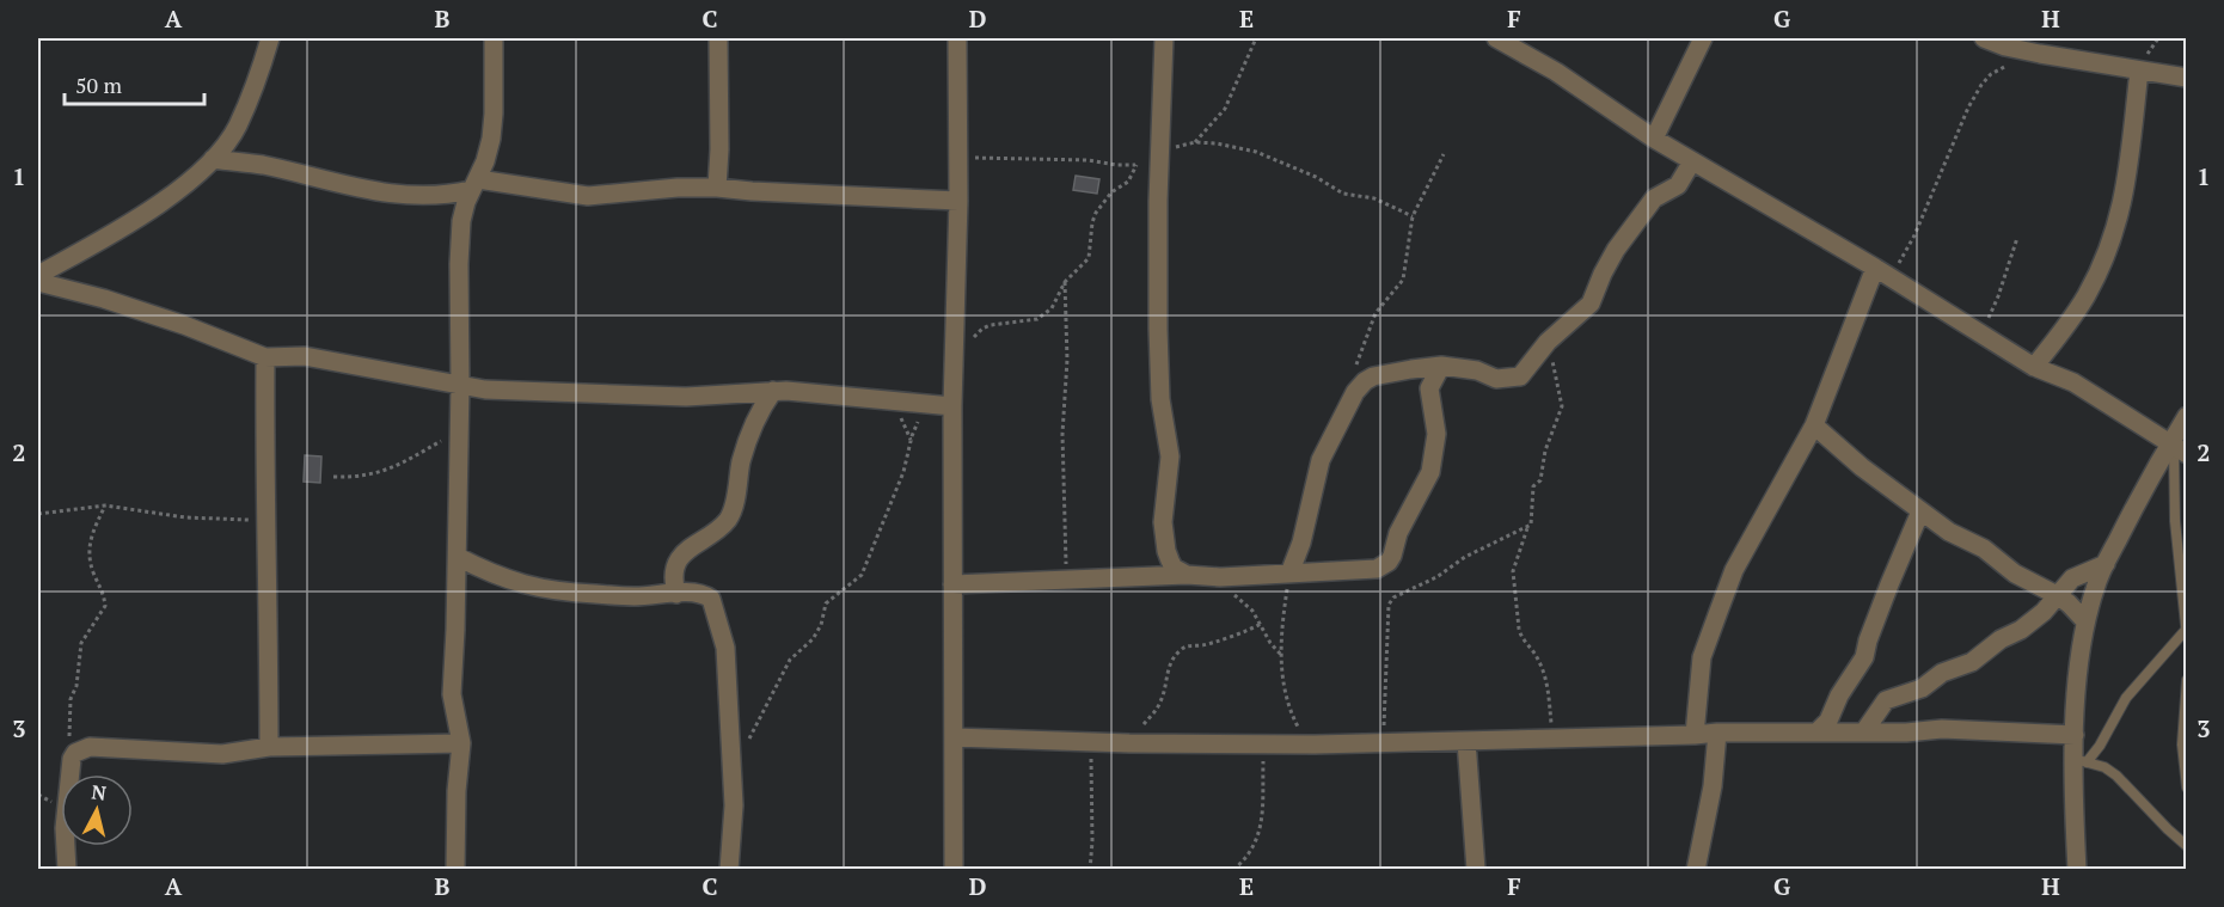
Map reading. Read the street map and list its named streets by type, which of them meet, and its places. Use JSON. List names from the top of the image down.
{
  "scale_bar": "50 m",
  "north": "top",
  "grid": {
    "columns": [
      "A",
      "B",
      "C",
      "D",
      "E",
      "F",
      "G",
      "H"
    ],
    "rows": ["1", "2", "3"]
  }
}
